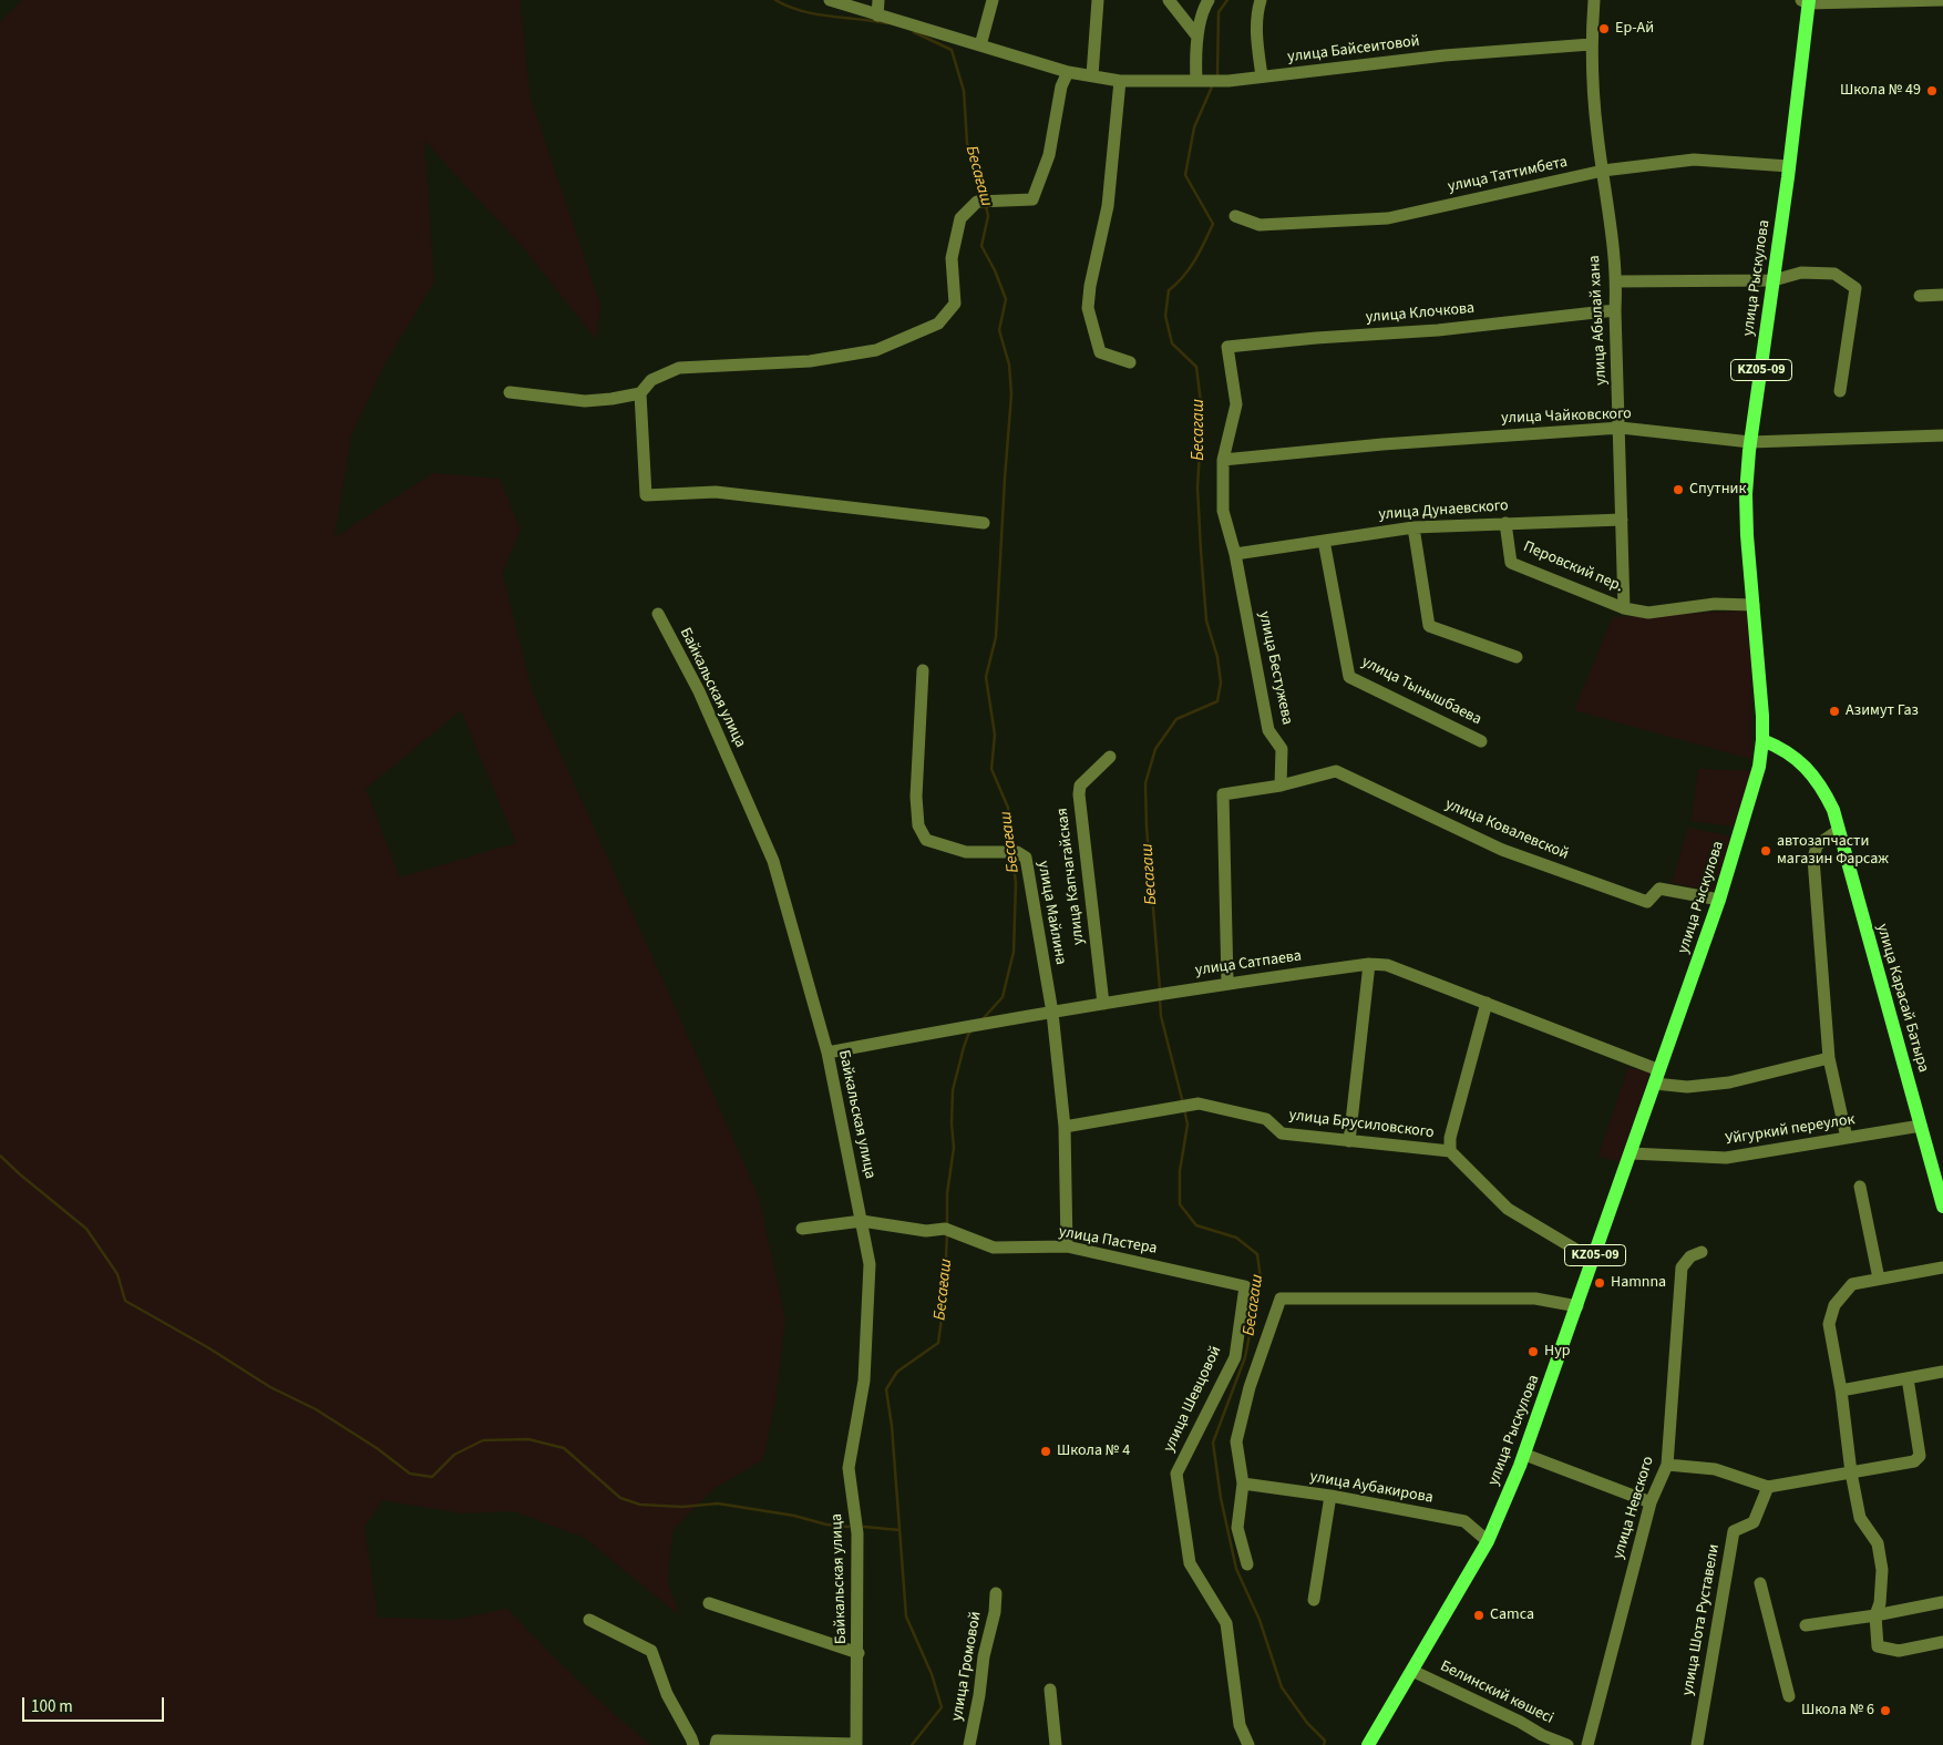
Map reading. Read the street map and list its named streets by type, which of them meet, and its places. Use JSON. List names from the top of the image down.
{
  "streets": {
    "main road": ["улица Рыскулова", "KZ05-09", "улица Карасай Батыра"],
    "street": [
      "улица Байсеитовой",
      "улица Таттимбета",
      "улица Клочкова",
      "улица Абылай хана",
      "улица Чайковского",
      "улица Дунаевского",
      "Перовский пер.",
      "улица Бестужева",
      "Байкальская улица",
      "улица Тынышбаева",
      "улица Ковалевской",
      "улица Капчагайская",
      "улица Майлина",
      "улица Сатпаева",
      "улица Брусиловского",
      "Уйгуркий переулок",
      "улица Пастера",
      "улица Шевцовой",
      "улица Аубакирова",
      "улица Невского",
      "улица Шота Руставели",
      "улица Громовой",
      "Белинский көшесi"
    ]
  },
  "crossings": [
    ["улица Байсеитовой", "улица Абылай хана"],
    ["улица Таттимбета", "улица Рыскулова"],
    ["улица Таттимбета", "улица Абылай хана"],
    ["улица Рыскулова", "улица Чайковского"],
    ["улица Рыскулова", "улица Ковалевской"],
    ["улица Рыскулова", "улица Сатпаева"],
    ["улица Рыскулова", "улица Карасай Батыра"],
    ["улица Рыскулова", "улица Брусиловского"],
    ["улица Рыскулова", "Уйгуркий переулок"],
    ["улица Рыскулова", "улица Аубакирова"],
    ["улица Рыскулова", "Белинский көшесi"],
    ["улица Клочкова", "улица Абылай хана"],
    ["улица Клочкова", "улица Бестужева"],
    ["улица Абылай хана", "улица Чайковского"],
    ["улица Абылай хана", "улица Дунаевского"],
    ["улица Абылай хана", "Перовский пер."],
    ["улица Чайковского", "улица Бестужева"],
    ["улица Дунаевского", "Перовский пер."],
    ["улица Дунаевского", "улица Бестужева"],
    ["улица Дунаевского", "улица Тынышбаева"],
    ["улица Бестужева", "улица Ковалевской"],
    ["Байкальская улица", "улица Сатпаева"],
    ["Байкальская улица", "улица Пастера"],
    ["улица Капчагайская", "улица Сатпаева"],
    ["улица Майлина", "улица Сатпаева"],
    ["улица Майлина", "улица Брусиловского"],
    ["улица Майлина", "улица Пастера"],
    ["улица Карасай Батыра", "Уйгуркий переулок"],
    ["улица Пастера", "улица Шевцовой"]
  ],
  "water": ["Бесағаш", "Бесагаш"],
  "places": [
    "Ер-Ай",
    "Школа № 49",
    "Спутник",
    "Азимут Газ",
    "автозапчасти магазин Фарсаж",
    "Hamnna",
    "Hyp",
    "Школа № 4",
    "Camca",
    "Школа № 6"
  ],
  "scale_bar": "100 m"
}
